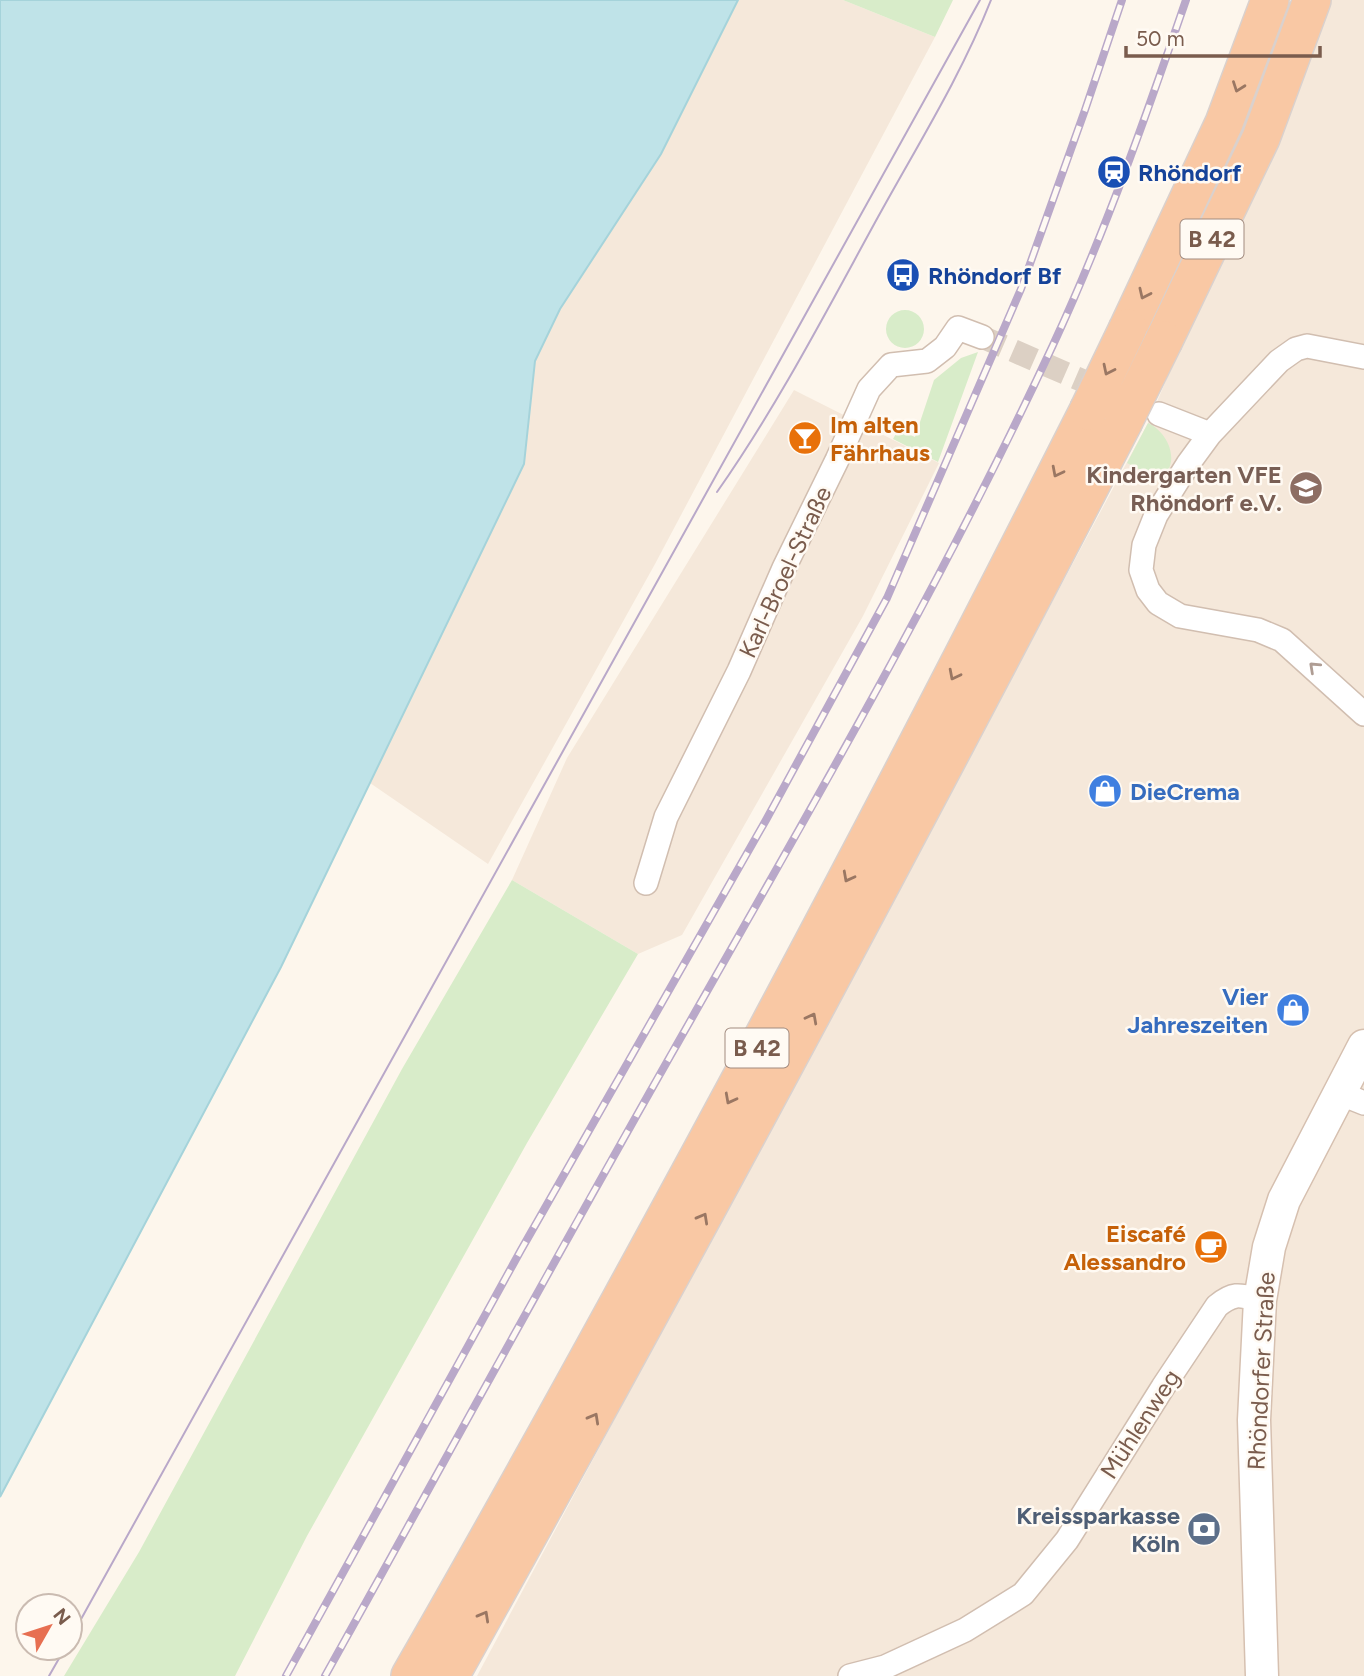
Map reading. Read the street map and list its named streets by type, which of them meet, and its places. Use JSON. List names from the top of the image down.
{
  "streets": {
    "highway": ["B 42"],
    "main road": ["Rhöndorfer Straße"],
    "street": ["Karl-Broel-Straße", "Mühlenweg"]
  },
  "crossings": [
    ["Rhöndorfer Straße", "Mühlenweg"]
  ],
  "places": {
    "station": ["Rhöndorf"],
    "bus stop": ["Rhöndorf Bf"],
    "bar": ["Im alten Fährhaus"],
    "school or university": ["Kindergarten VFE Rhöndorf e.V."],
    "shop": ["DieCrema", "Vier Jahreszeiten"],
    "cafe": ["Eiscafé Alessandro"],
    "bank": ["Kreissparkasse Köln"]
  },
  "scale_bar": "50 m",
  "north": "top right"
}
